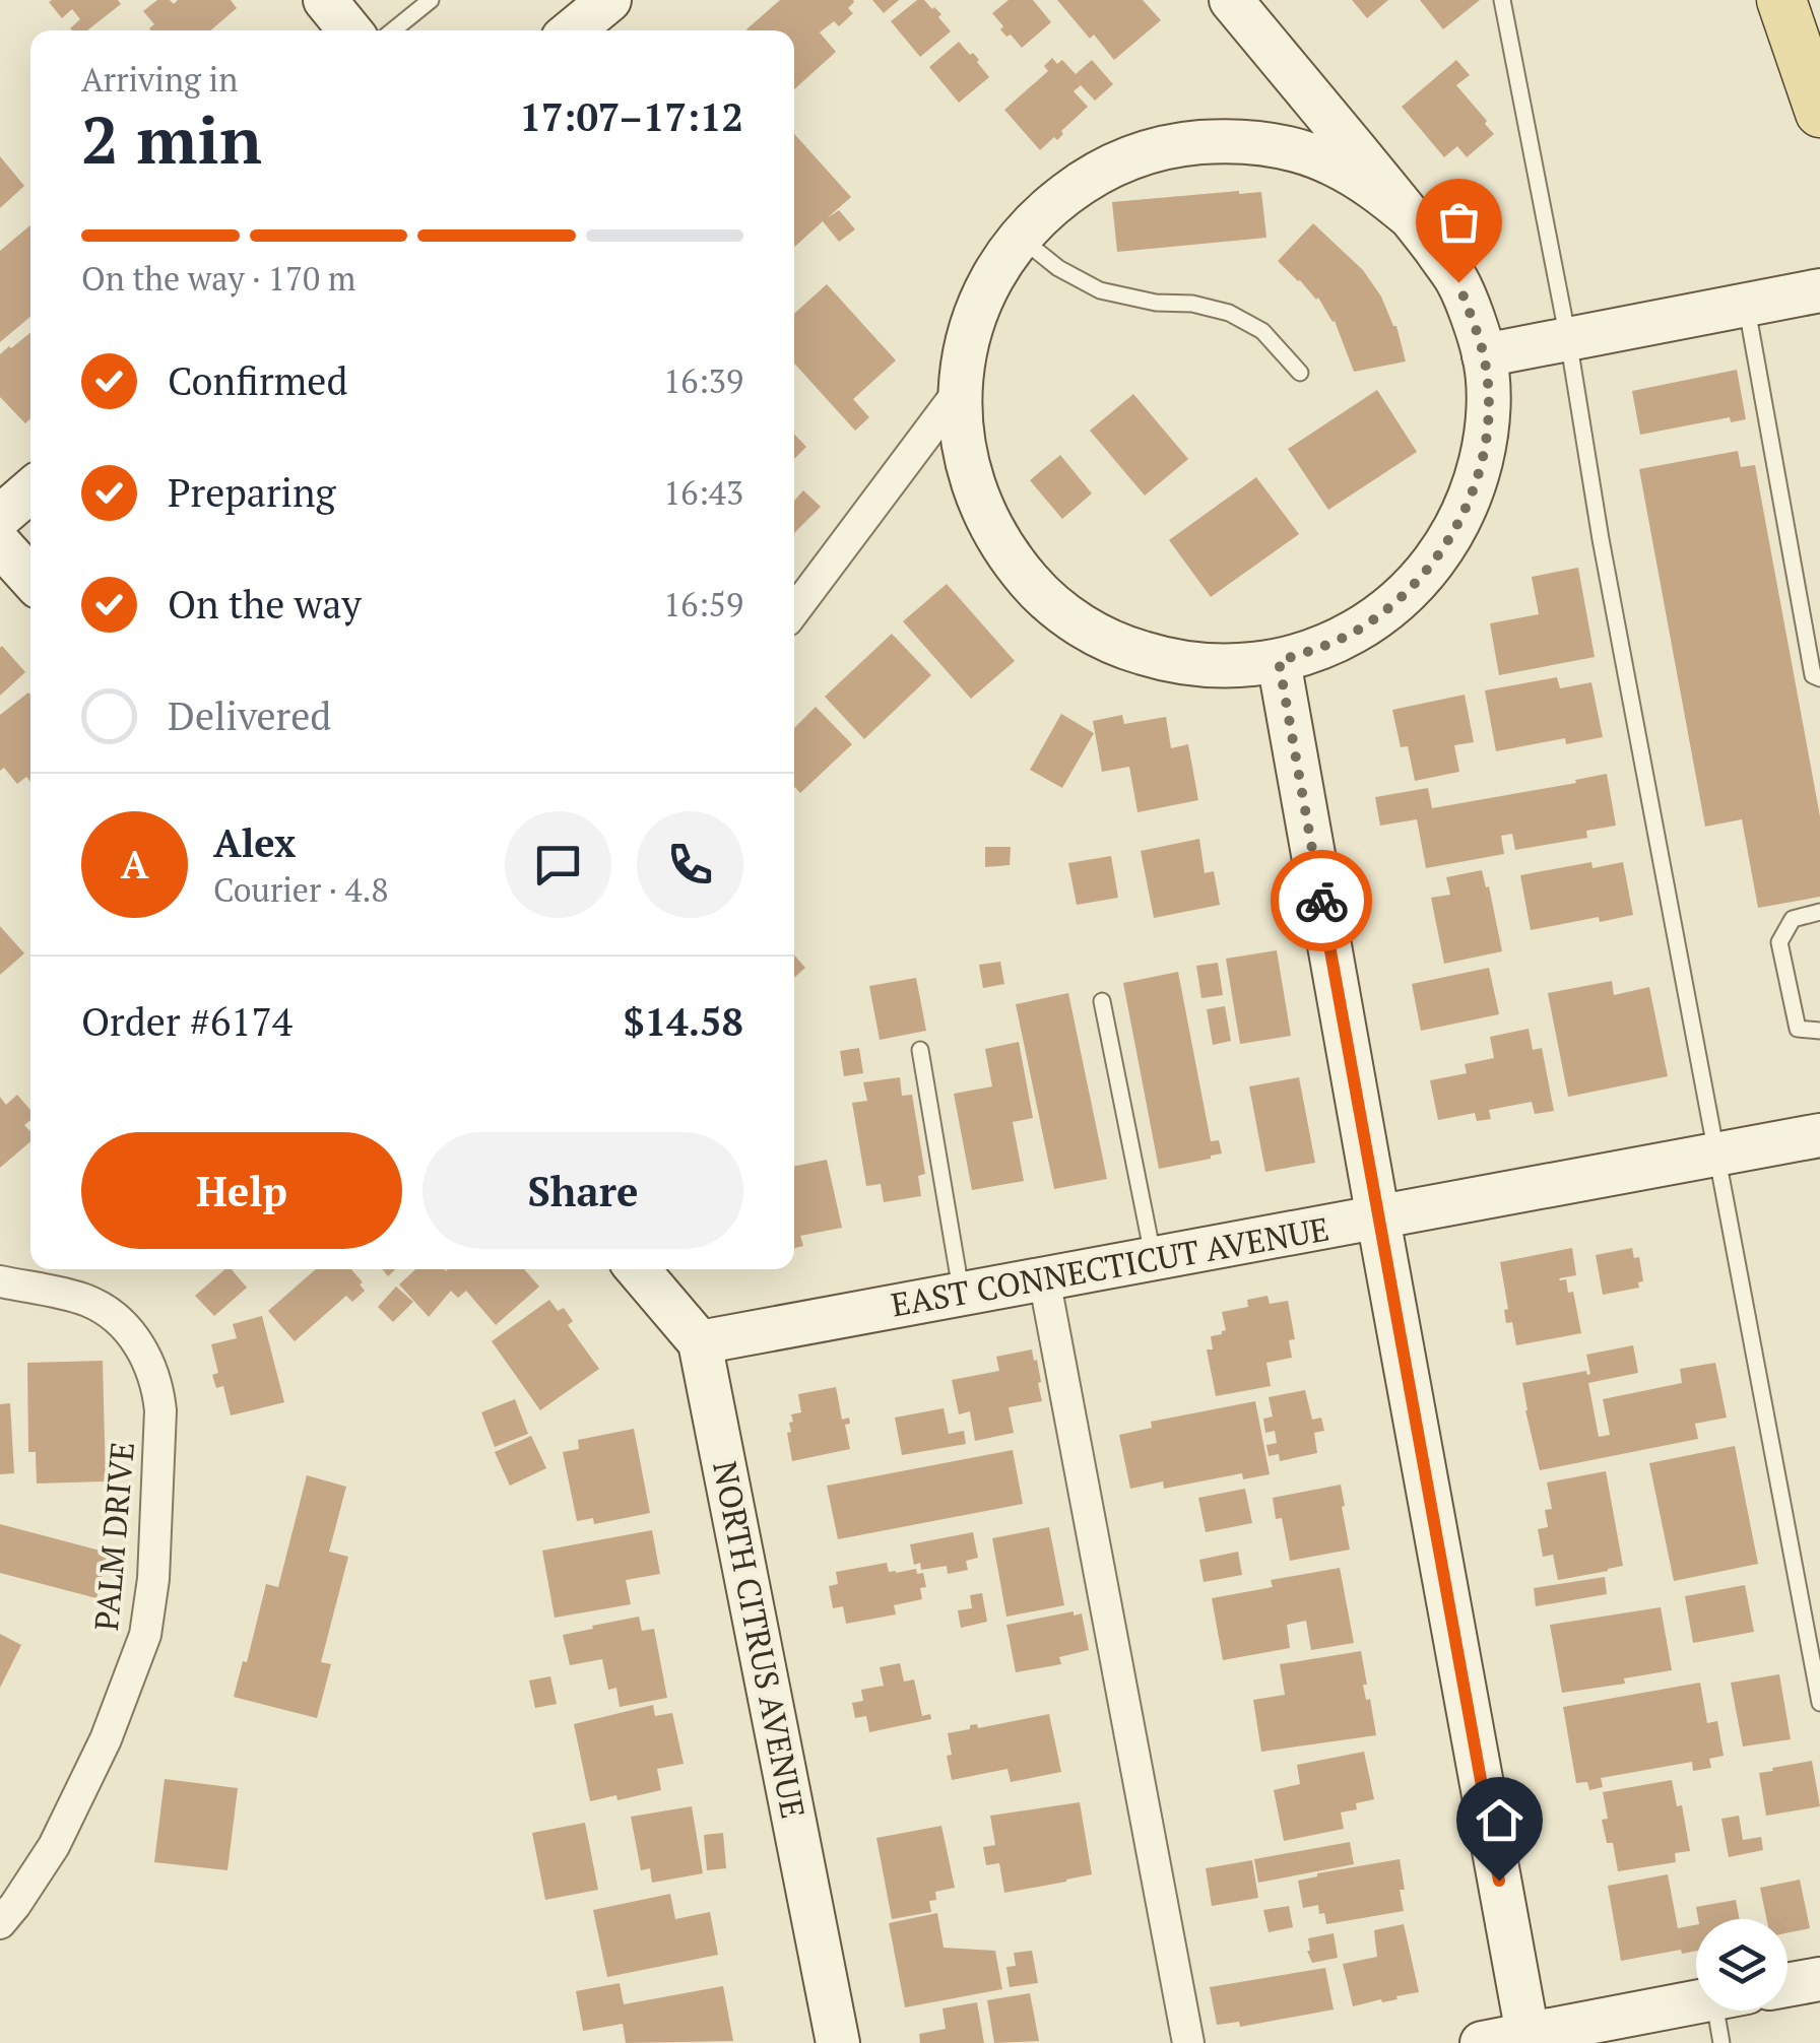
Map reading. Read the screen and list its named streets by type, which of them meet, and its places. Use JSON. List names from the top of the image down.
{
  "streets": {
    "street": ["EAST CONNECTICUT AVENUE", "PALM DRIVE", "NORTH CITRUS AVENUE"]
  },
  "crossings": [
    ["EAST CONNECTICUT AVENUE", "NORTH CITRUS AVENUE"]
  ],
  "page": {
    "heading": ["2 min", "Arriving in", "17:07–17:12"],
    "panel": [
      "Alex",
      "Courier · 4.8",
      "Order #6174",
      "$14.58"
    ],
    "bar": "On the way · 170 m",
    "list": [
      ["Confirmed", "16:39"],
      ["Preparing", "16:43"],
      ["On the way", "16:59"],
      "Delivered"
    ],
    "round": "A",
    "buttons": ["Help", "Share"]
  }
}
